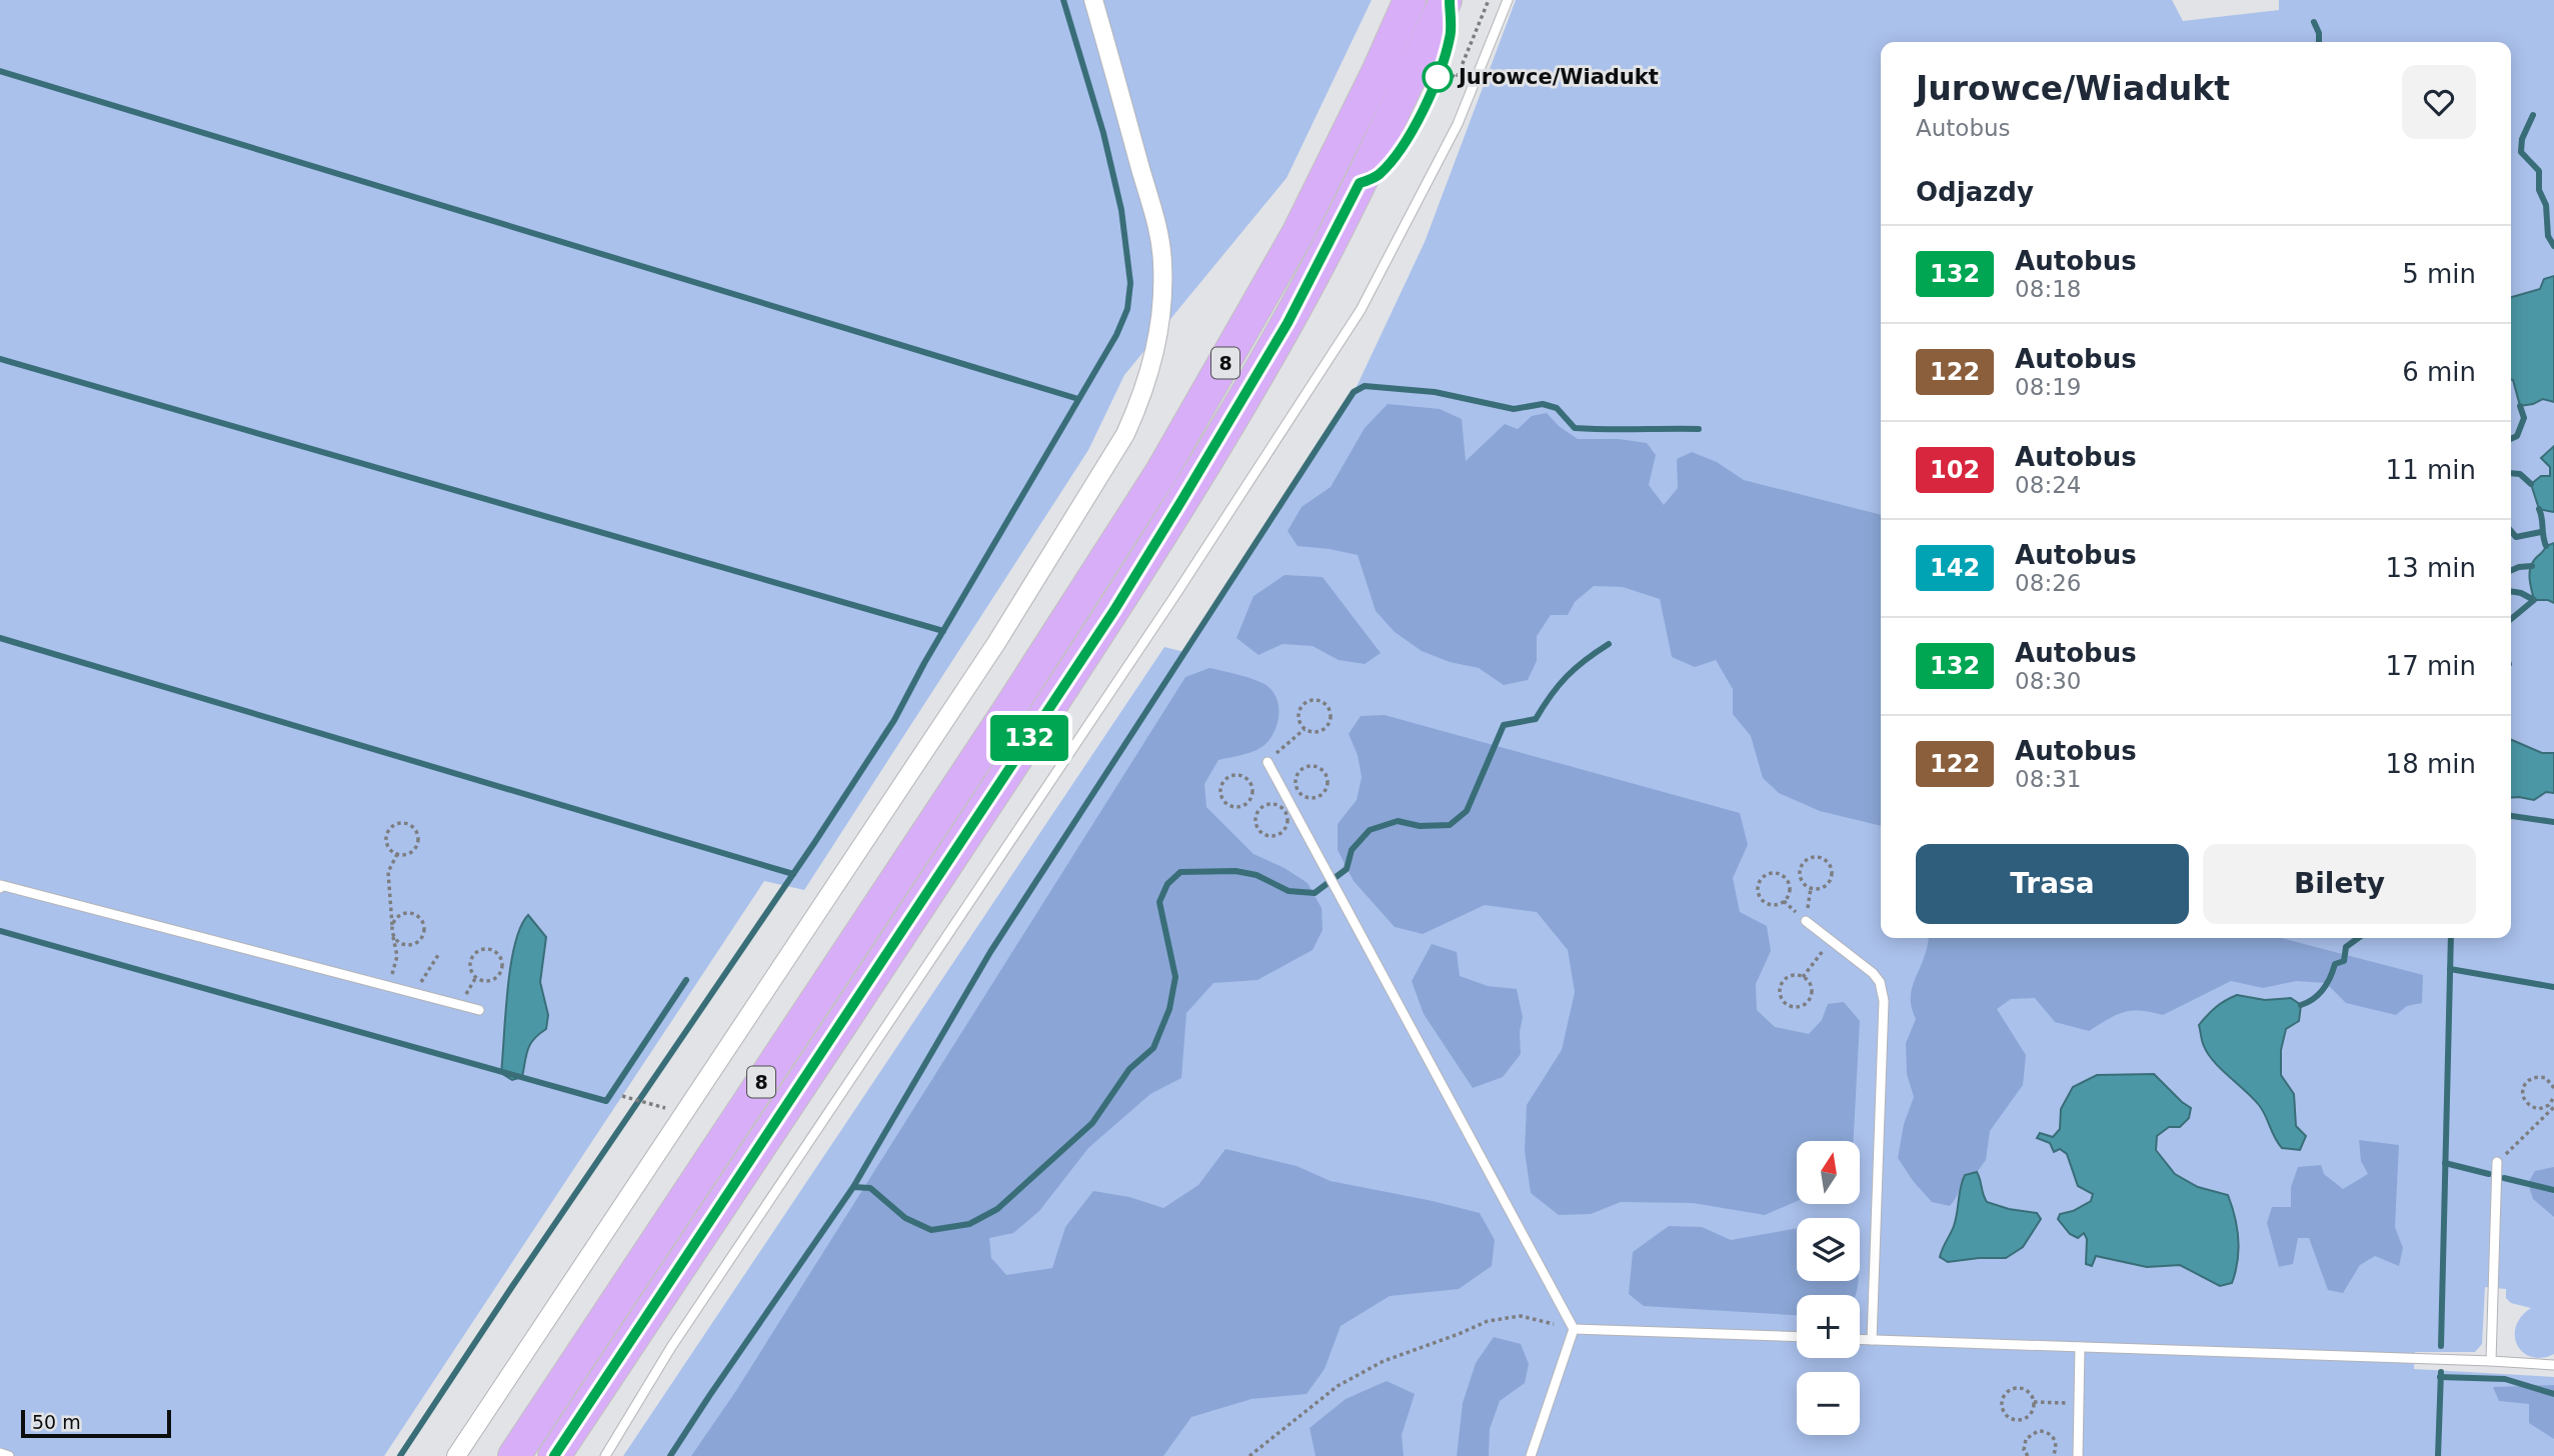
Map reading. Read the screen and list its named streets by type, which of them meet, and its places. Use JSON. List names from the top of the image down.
{
  "streets": {
    "highway": ["8"]
  },
  "places": ["Jurowce/Wiadukt"],
  "lines": ["bus line 132"],
  "scale_bar": "50 m",
  "north": "top",
  "page": {
    "on_map": "132",
    "heading": [
      ["Jurowce/Wiadukt", "Autobus"],
      "Odjazdy"
    ],
    "list": [
      {
        "mark": "132",
        "name": "Autobus",
        "note": "08:18",
        "value": "5 min"
      },
      {
        "mark": "122",
        "name": "Autobus",
        "note": "08:19",
        "value": "6 min"
      },
      {
        "mark": "102",
        "name": "Autobus",
        "note": "08:24",
        "value": "11 min"
      },
      {
        "mark": "142",
        "name": "Autobus",
        "note": "08:26",
        "value": "13 min"
      },
      {
        "mark": "132",
        "name": "Autobus",
        "note": "08:30",
        "value": "17 min"
      },
      {
        "mark": "122",
        "name": "Autobus",
        "note": "08:31",
        "value": "18 min"
      }
    ],
    "buttons": ["Trasa", "Bilety"],
    "map_buttons": ["+", "−"],
    "scale": "50 m"
  }
}
